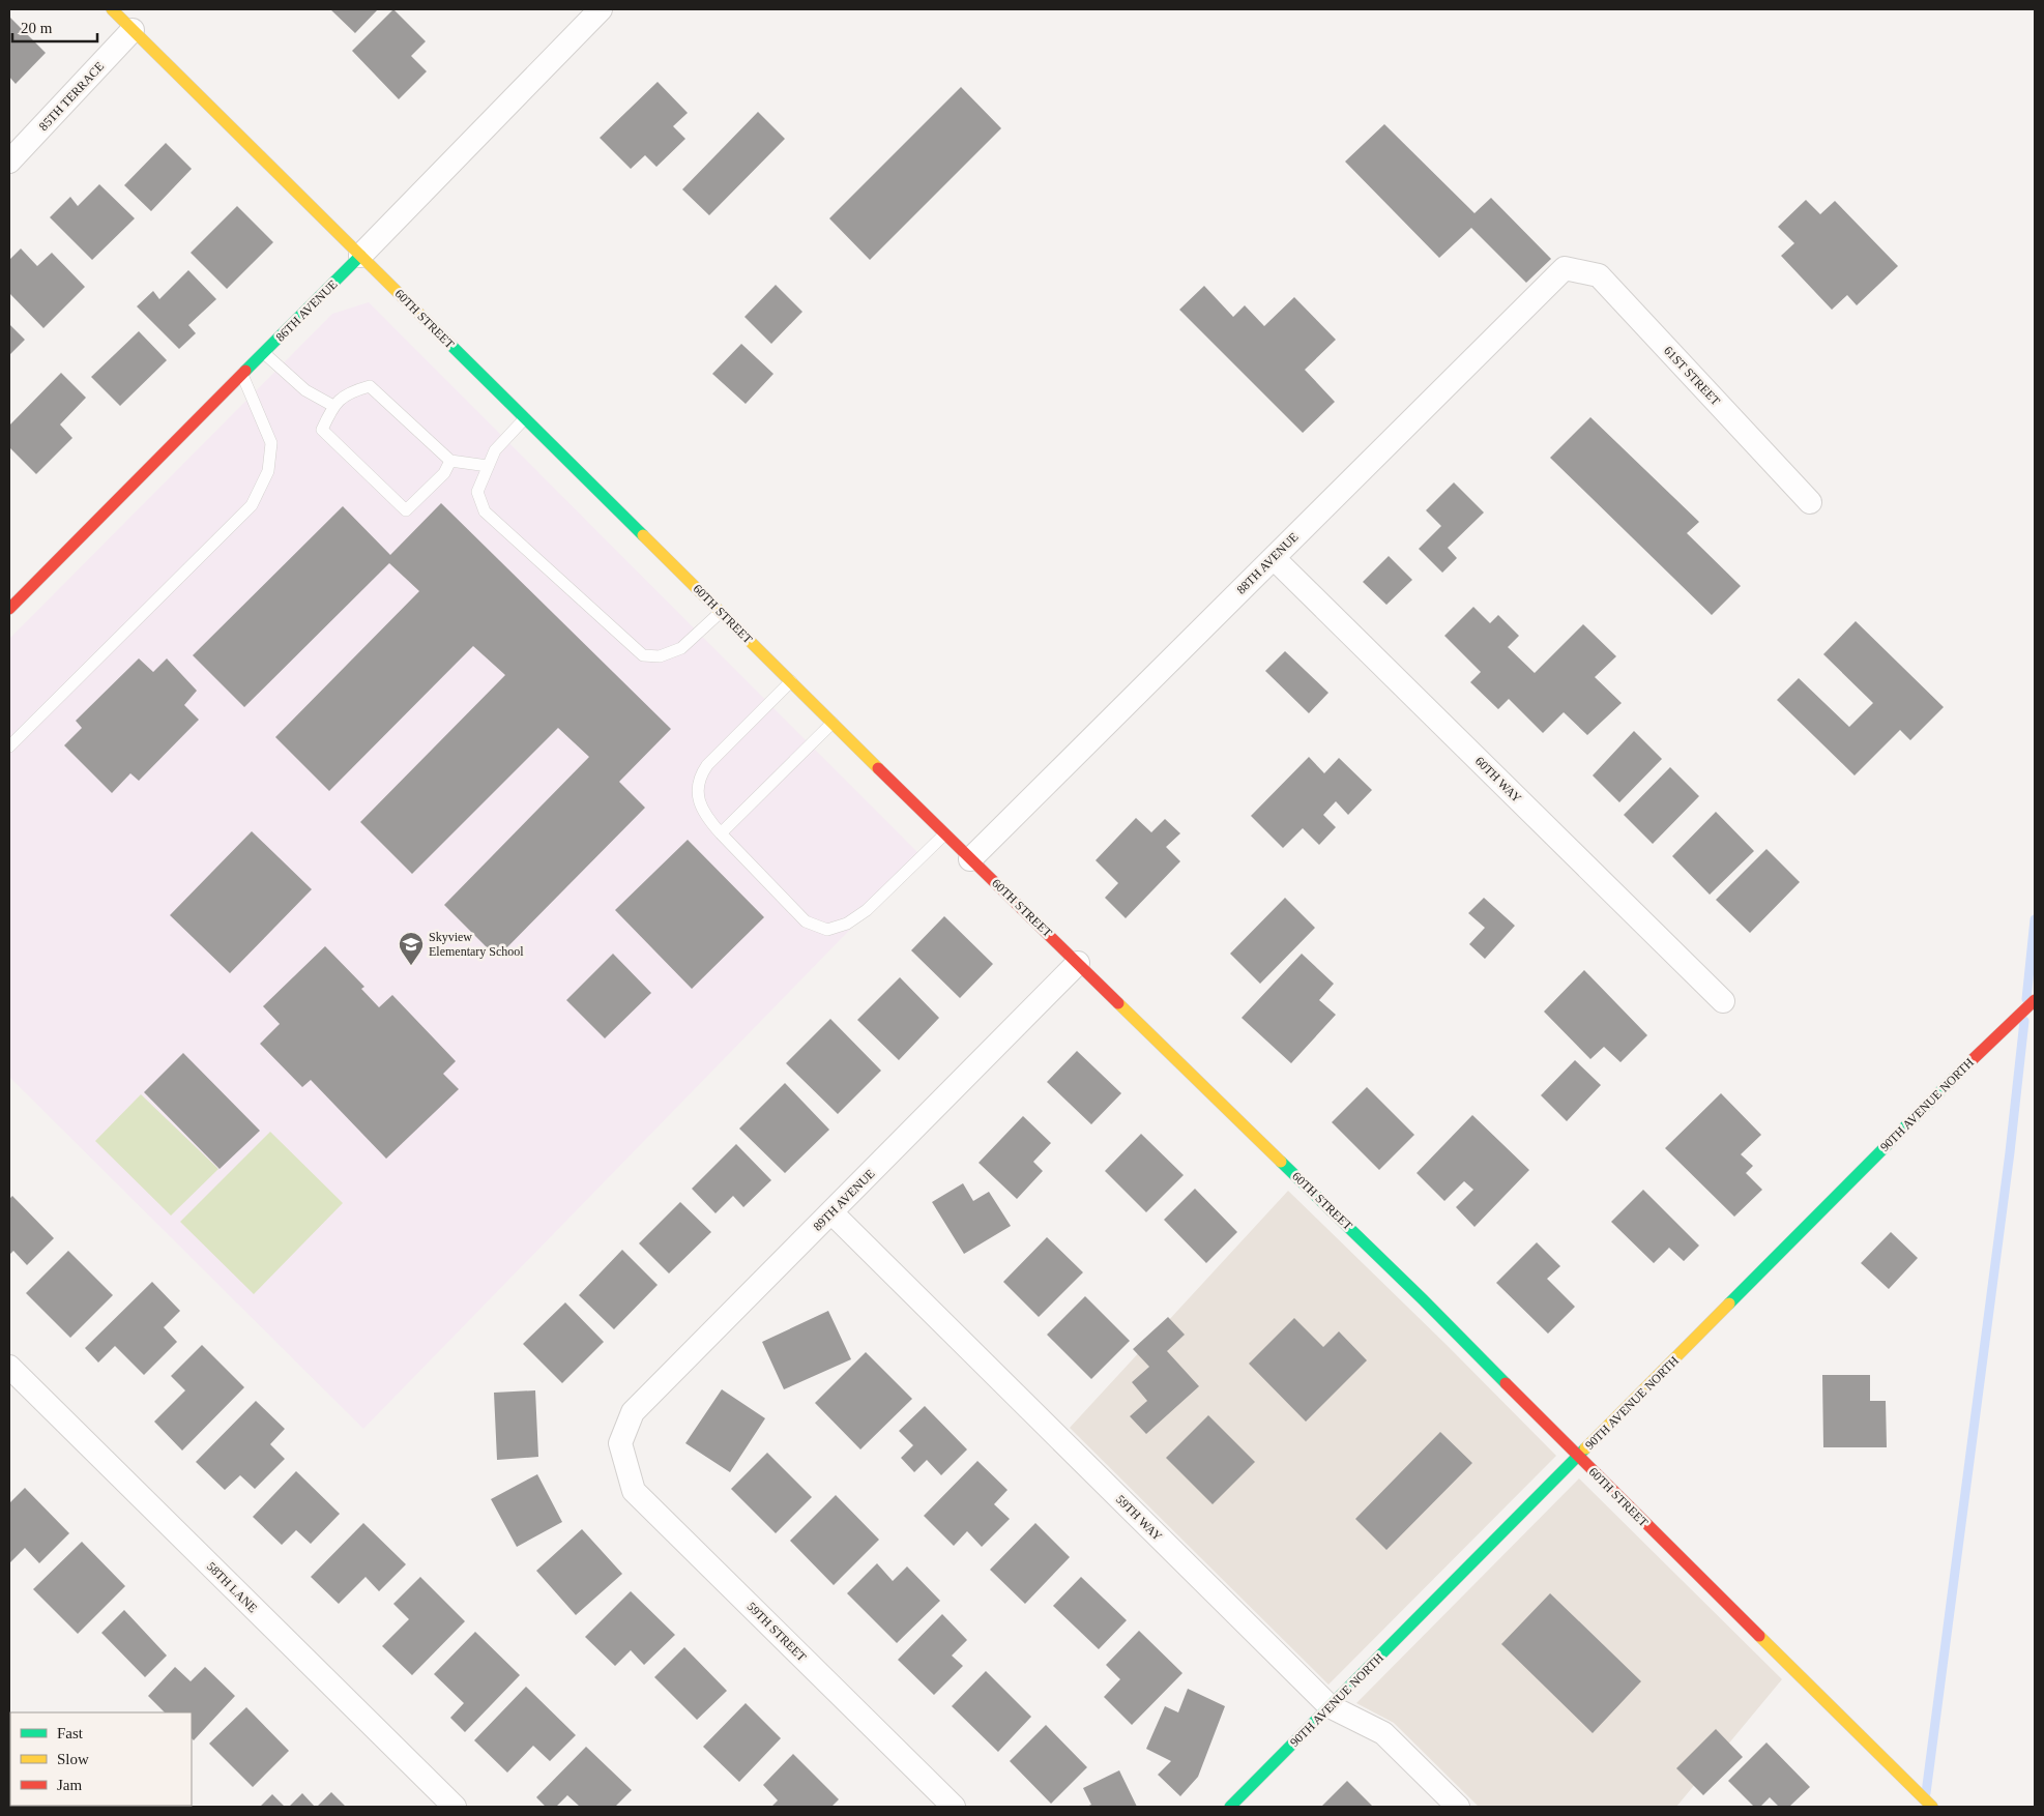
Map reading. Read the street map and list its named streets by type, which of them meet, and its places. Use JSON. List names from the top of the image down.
{
  "streets": {
    "street": [
      "85TH TERRACE",
      "86TH AVENUE",
      "60TH STREET",
      "61ST STREET",
      "88TH AVENUE",
      "60TH WAY",
      "90TH AVENUE NORTH",
      "89TH AVENUE",
      "59TH WAY",
      "58TH LANE",
      "59TH STREET"
    ]
  },
  "crossings": [
    ["85TH TERRACE", "60TH STREET"],
    ["86TH AVENUE", "60TH STREET"],
    ["60TH STREET", "88TH AVENUE"],
    ["60TH STREET", "90TH AVENUE NORTH"],
    ["60TH STREET", "89TH AVENUE"],
    ["61ST STREET", "88TH AVENUE"],
    ["88TH AVENUE", "60TH WAY"],
    ["90TH AVENUE NORTH", "59TH WAY"],
    ["89TH AVENUE", "59TH WAY"],
    ["89TH AVENUE", "59TH STREET"]
  ],
  "places": {
    "school or university": ["Skyview Elementary School"]
  },
  "legend": ["Fast", "Slow", "Jam"],
  "scale_bar": "20 m"
}
